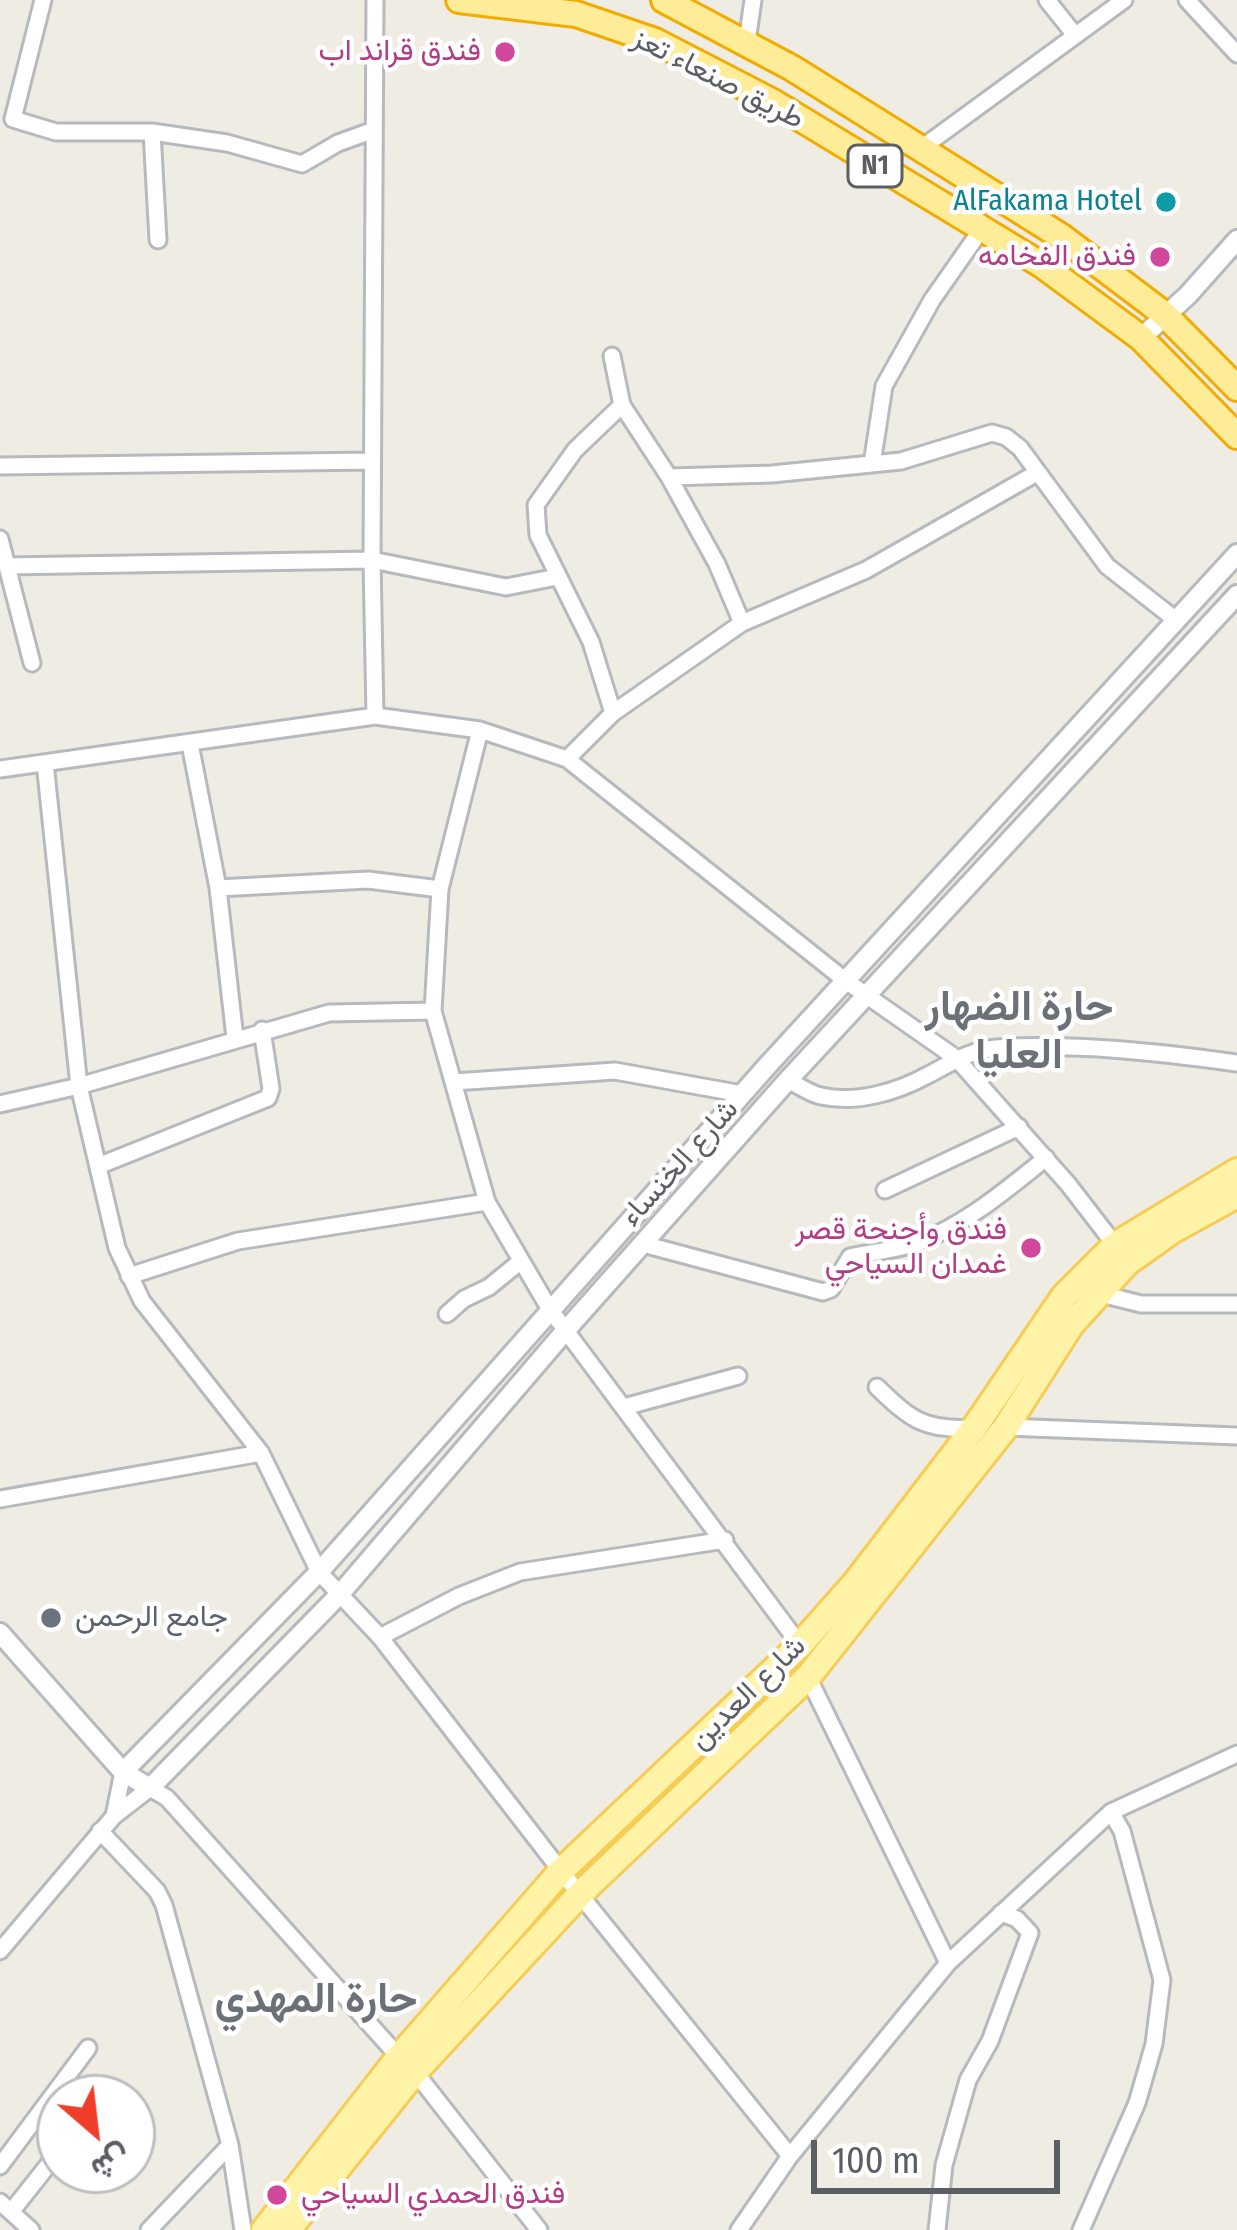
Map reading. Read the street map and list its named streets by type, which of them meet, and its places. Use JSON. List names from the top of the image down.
{
  "streets": {
    "highway": ["طريق صنعاء تعز", "N1"],
    "main road": ["شارع العدين"],
    "street": ["شارع الخنساء"]
  },
  "districts": ["حارة الضهار العليا", "حارة المهدي"],
  "places": [
    "فندق قراند اب",
    "AlFakama Hotel",
    "فندق الفخامه",
    "فندق وأجنحة قصر غمدان السياحي",
    "جامع الرحمن",
    "فندق الحمدي السياحي"
  ],
  "scale_bar": "100 m",
  "north": "bottom right"
}
